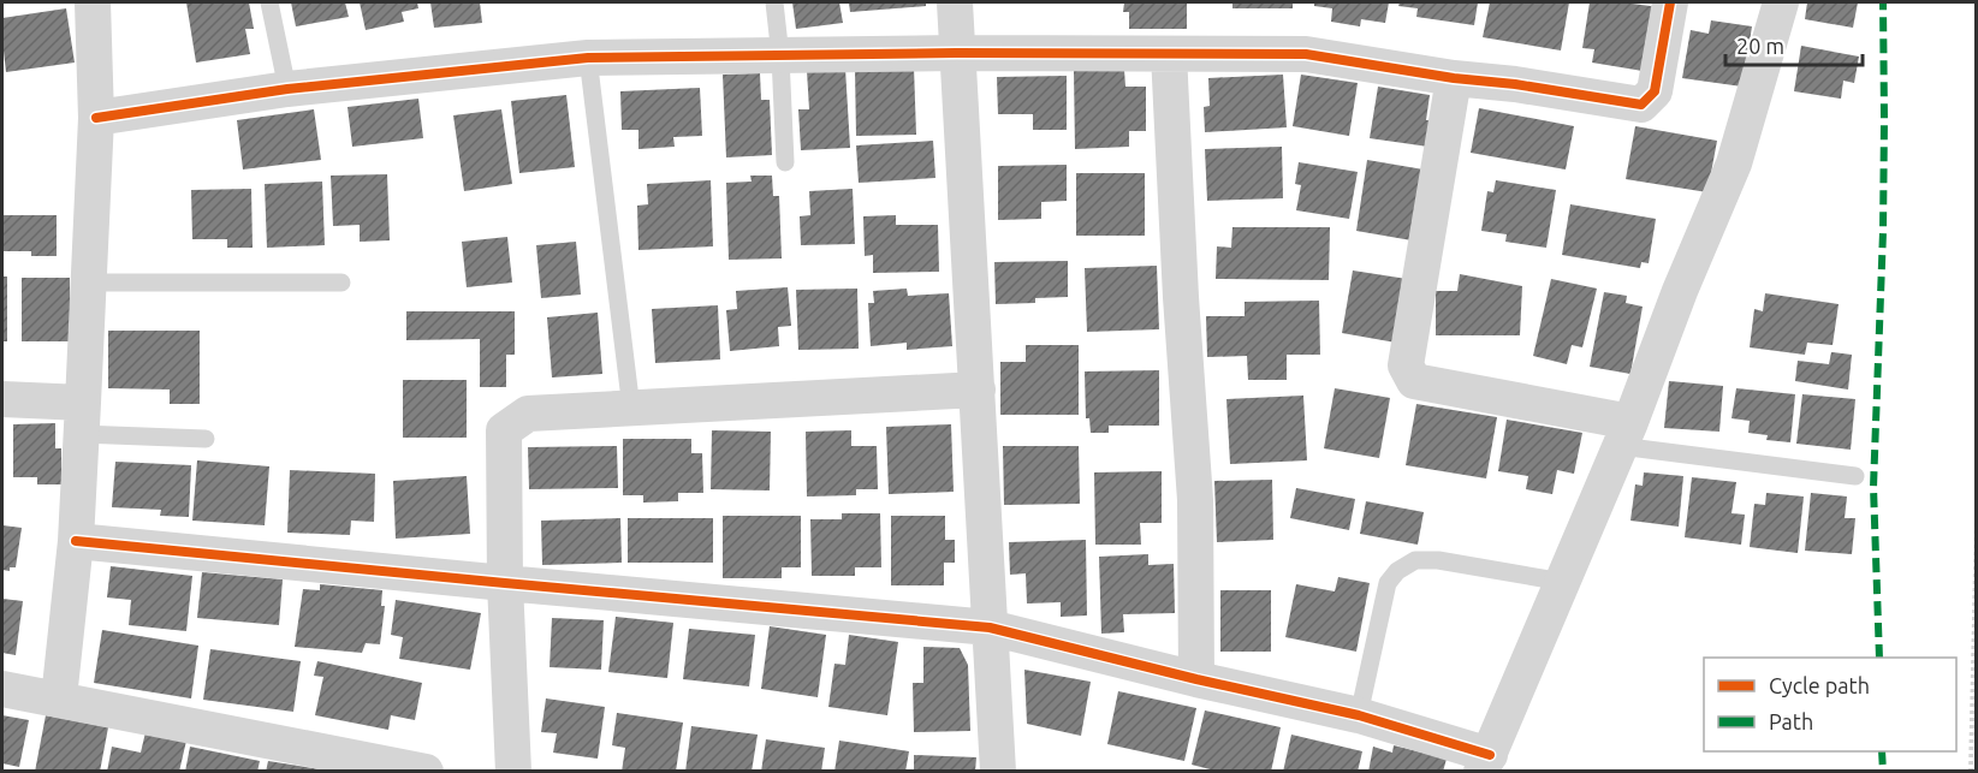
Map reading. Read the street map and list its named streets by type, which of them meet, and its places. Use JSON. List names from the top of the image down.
{
  "legend": ["Cycle path", "Path"],
  "scale_bar": "20 m"
}
